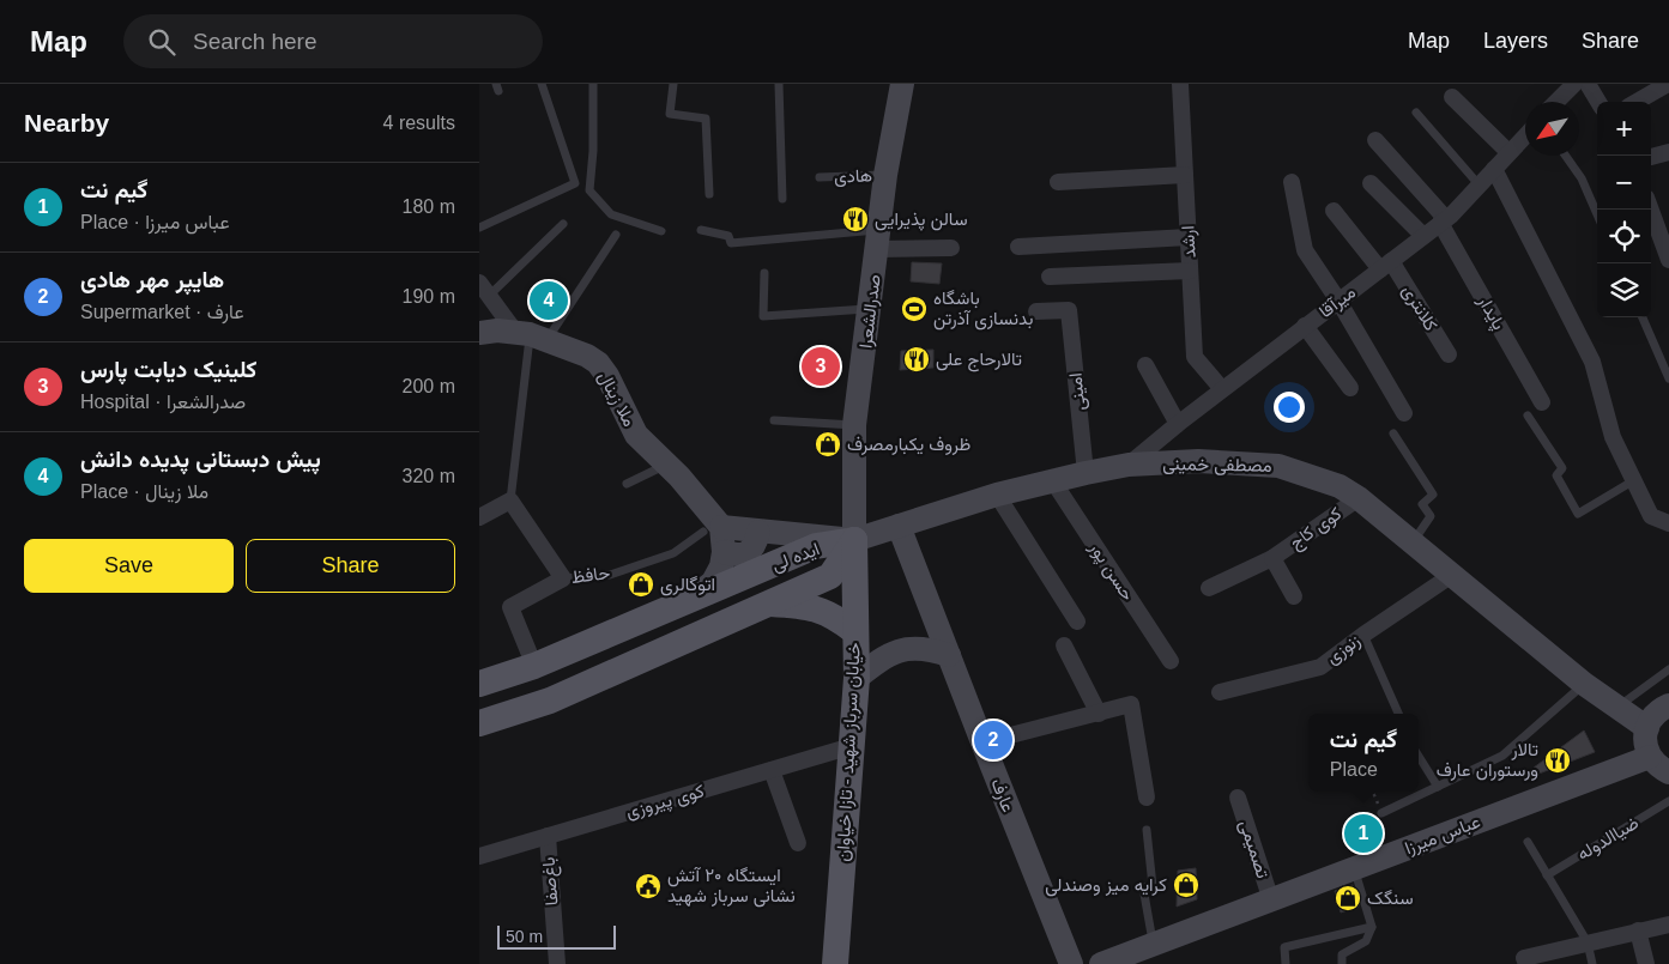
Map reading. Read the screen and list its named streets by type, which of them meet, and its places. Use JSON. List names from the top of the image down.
{
  "streets": {
    "main road": [
      "صدرالشعرا",
      "ملا زینال",
      "مصطفی خمینی",
      "ایده لى",
      "خیابان سرباز شهید - تازا خیاوان",
      "عارف",
      "عباس میرزا"
    ],
    "street": [
      "ارشد",
      "میرآقا",
      "کلانتری",
      "پایدار",
      "امینی",
      "کوی کاج",
      "حسن پور",
      "حافظ",
      "زنوزی",
      "کوی پیروزی",
      "تصمیمی",
      "باغ‌صفا"
    ],
    "lane": ["هادی", "ضیاالدوله"]
  },
  "crossings": [
    ["هادی", "صدرالشعرا"],
    ["ارشد", "میرآقا"],
    ["میرآقا", "کلانتری"],
    ["میرآقا", "پایدار"],
    ["میرآقا", "مصطفی خمینی"],
    ["صدرالشعرا", "مصطفی خمینی"],
    ["صدرالشعرا", "ایده لى"],
    ["صدرالشعرا", "خیابان سرباز شهید - تازا خیاوان"],
    ["امینی", "مصطفی خمینی"],
    ["ملا زینال", "حافظ"],
    ["مصطفی خمینی", "کوی کاج"],
    ["مصطفی خمینی", "ایده لى"],
    ["مصطفی خمینی", "حسن پور"],
    ["مصطفی خمینی", "زنوزی"],
    ["مصطفی خمینی", "خیابان سرباز شهید - تازا خیاوان"],
    ["مصطفی خمینی", "عارف"],
    ["ایده لى", "خیابان سرباز شهید - تازا خیاوان"],
    ["خیابان سرباز شهید - تازا خیاوان", "کوی پیروزی"],
    ["کوی پیروزی", "باغ‌صفا"],
    ["عباس میرزا", "تصمیمی"]
  ],
  "places": {
    "restaurant": ["سالن پذیرایی", "تالارحاج علی", "تالار ورستوران عارف"],
    "sports": ["باشگاه بدنسازی آذرتن"],
    "shop": [
      "ظروف یکبارمصرف",
      "اتوگالری",
      "کرایه میز وصندلی",
      "سنگک"
    ],
    "public building": ["ایستگاه ۲۰ آتش نشانی سرباز شهید"]
  },
  "scale_bar": "50 m",
  "north": "bottom left",
  "page": {
    "header": "Map",
    "search": "Search here",
    "nav": ["Map", "Layers", "Share"],
    "heading": ["Nearby", "4 results"],
    "map_buttons": ["+", "−"],
    "list": [
      {
        "mark": "1",
        "name": "گیم نت",
        "note": "Place · عباس میرزا",
        "value": "180 m"
      },
      {
        "mark": "2",
        "name": "هایپر مهر هادی",
        "note": "Supermarket · عارف",
        "value": "190 m"
      },
      {
        "mark": "3",
        "name": "کلینیک دیابت پارس",
        "note": "Hospital · صدرالشعرا",
        "value": "200 m"
      },
      {
        "mark": "4",
        "name": "پیش دبستانی پدیده دانش",
        "note": "Place · ملا زینال",
        "value": "320 m"
      }
    ],
    "pins": [
      "4",
      "3",
      "2",
      "1"
    ],
    "buttons": ["Save", "Share"],
    "popup": ["گیم نت", "Place"],
    "scale": "50 m"
  }
}
